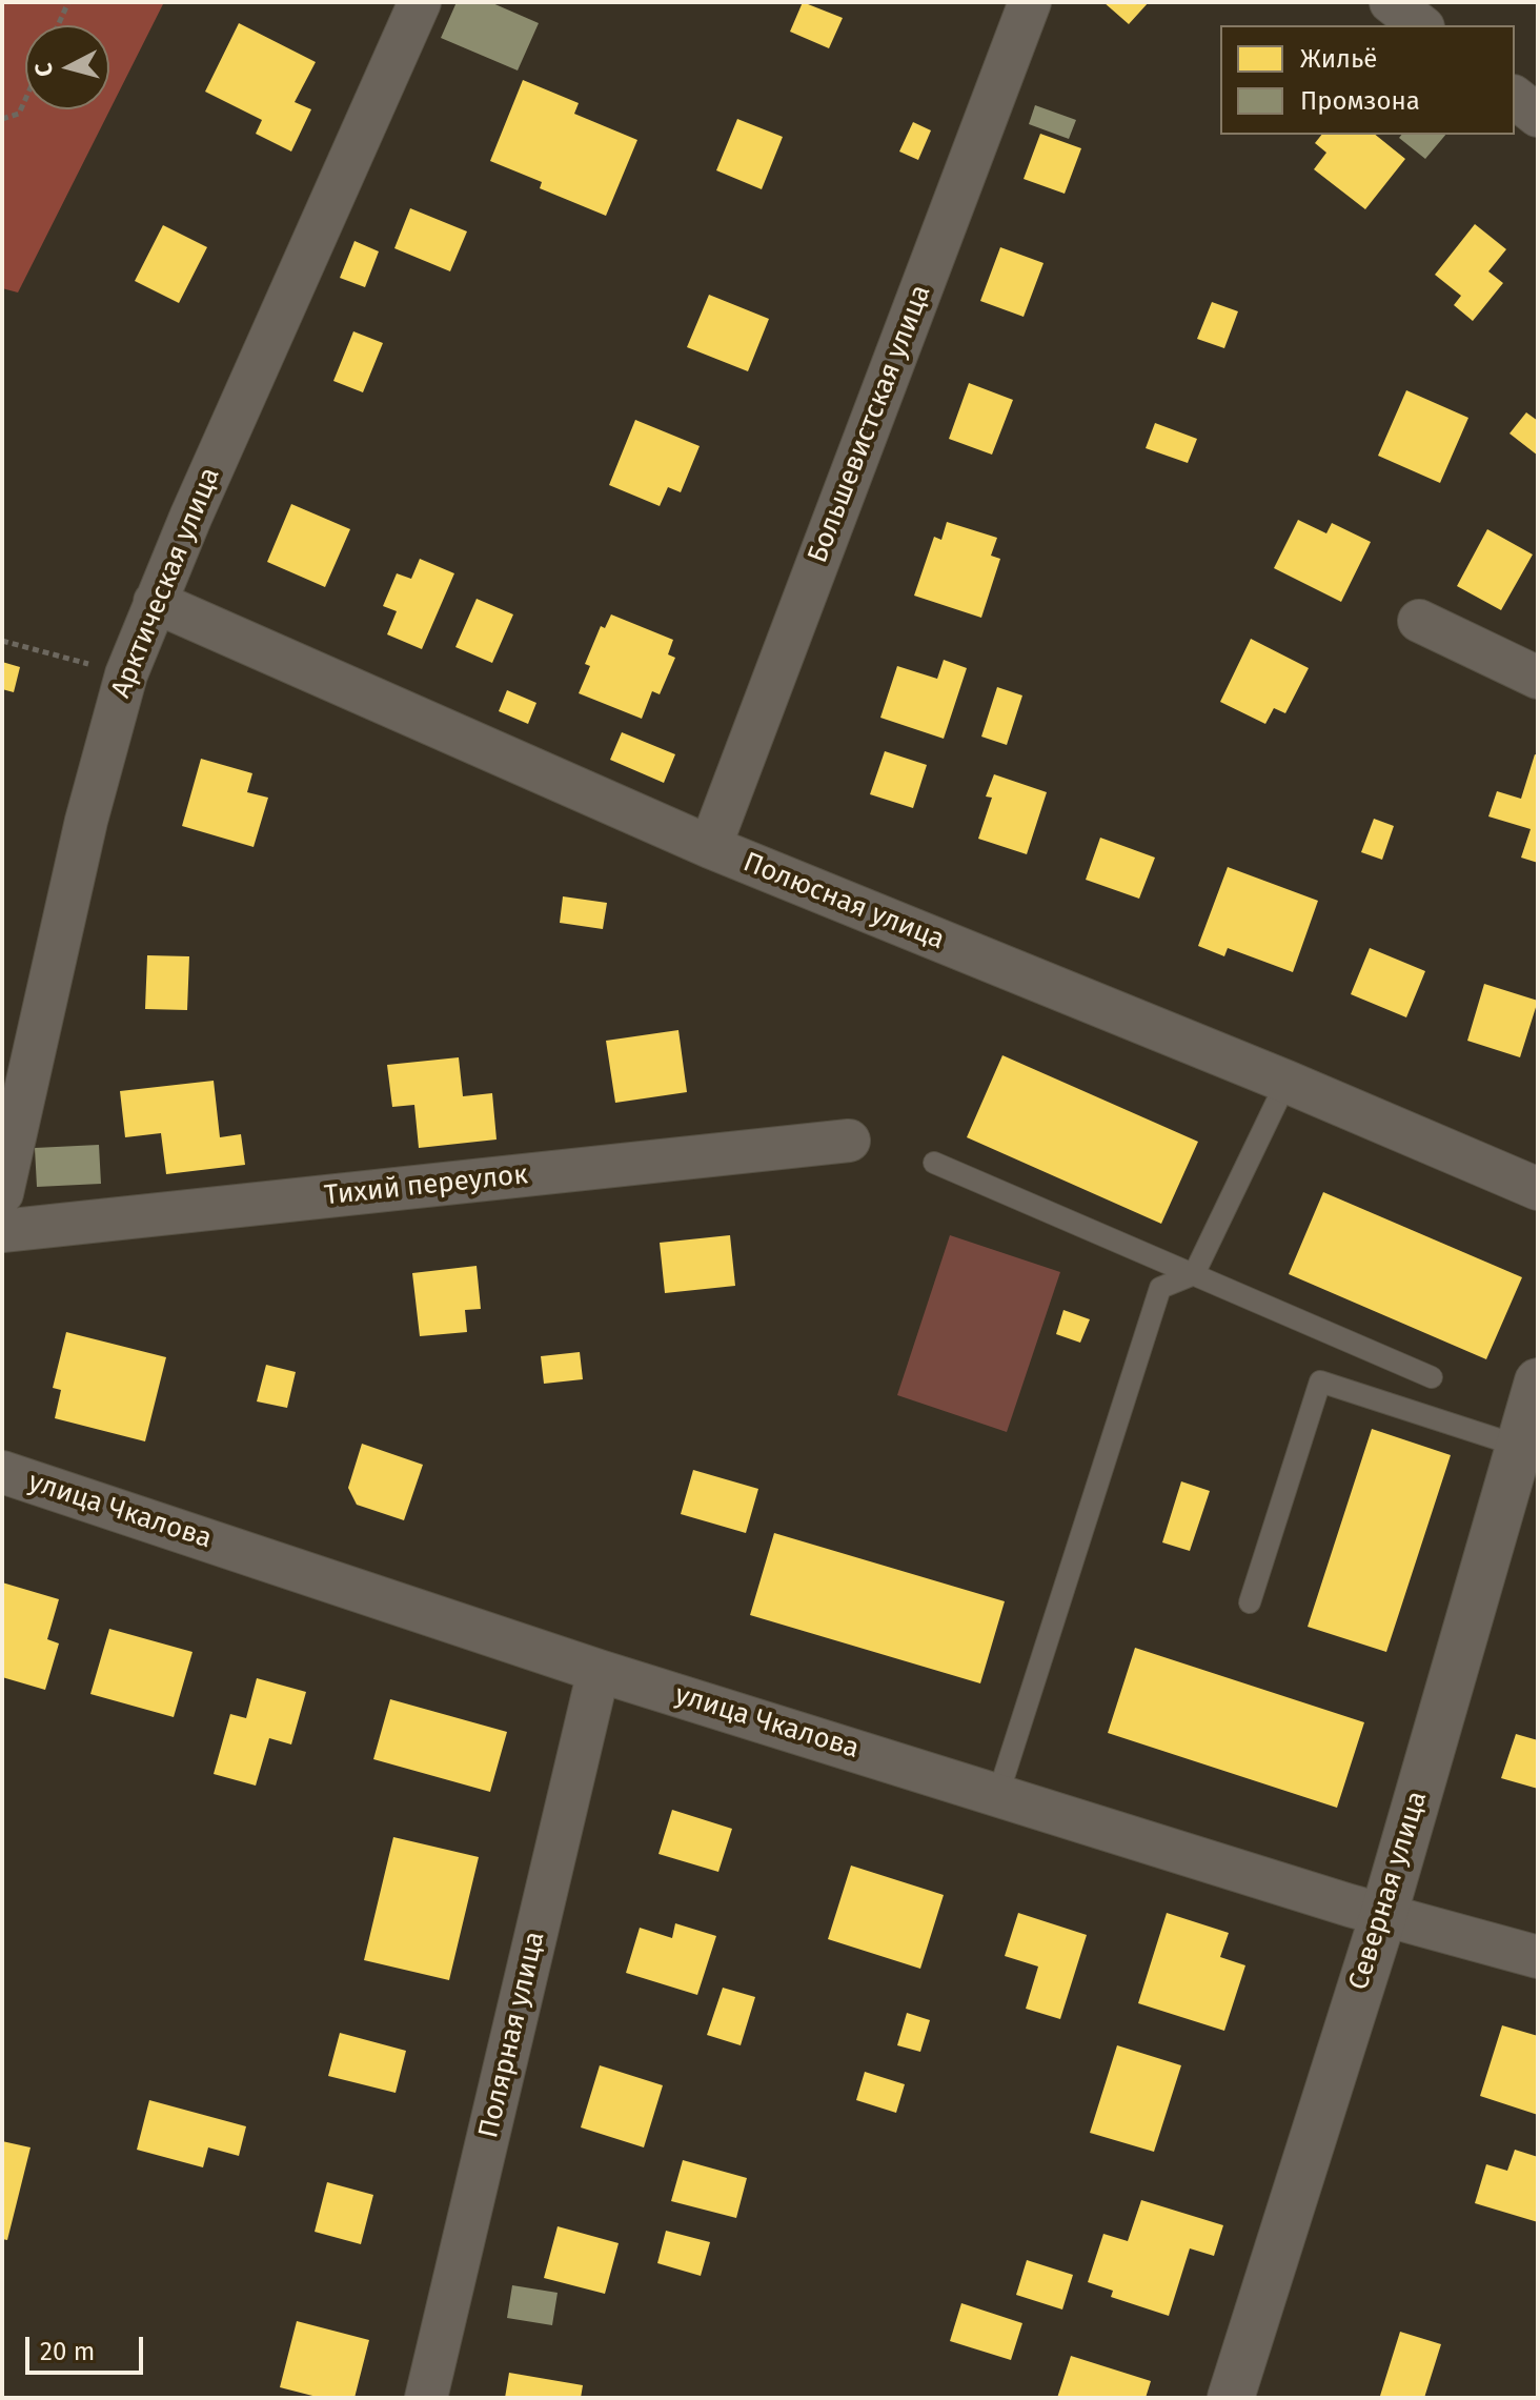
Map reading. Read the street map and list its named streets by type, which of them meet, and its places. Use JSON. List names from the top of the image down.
{
  "streets": {
    "street": [
      "Большевистская улица",
      "Арктическая улица",
      "Полюсная улица",
      "Тихий переулок",
      "улица Чкалова",
      "Северная улица",
      "Полярная улица"
    ]
  },
  "crossings": [
    ["Большевистская улица", "Полюсная улица"],
    ["Арктическая улица", "Полюсная улица"],
    ["улица Чкалова", "Северная улица"],
    ["улица Чкалова", "Полярная улица"]
  ],
  "legend": ["Жильё", "Промзона"],
  "scale_bar": "20 m",
  "north": "left"
}
